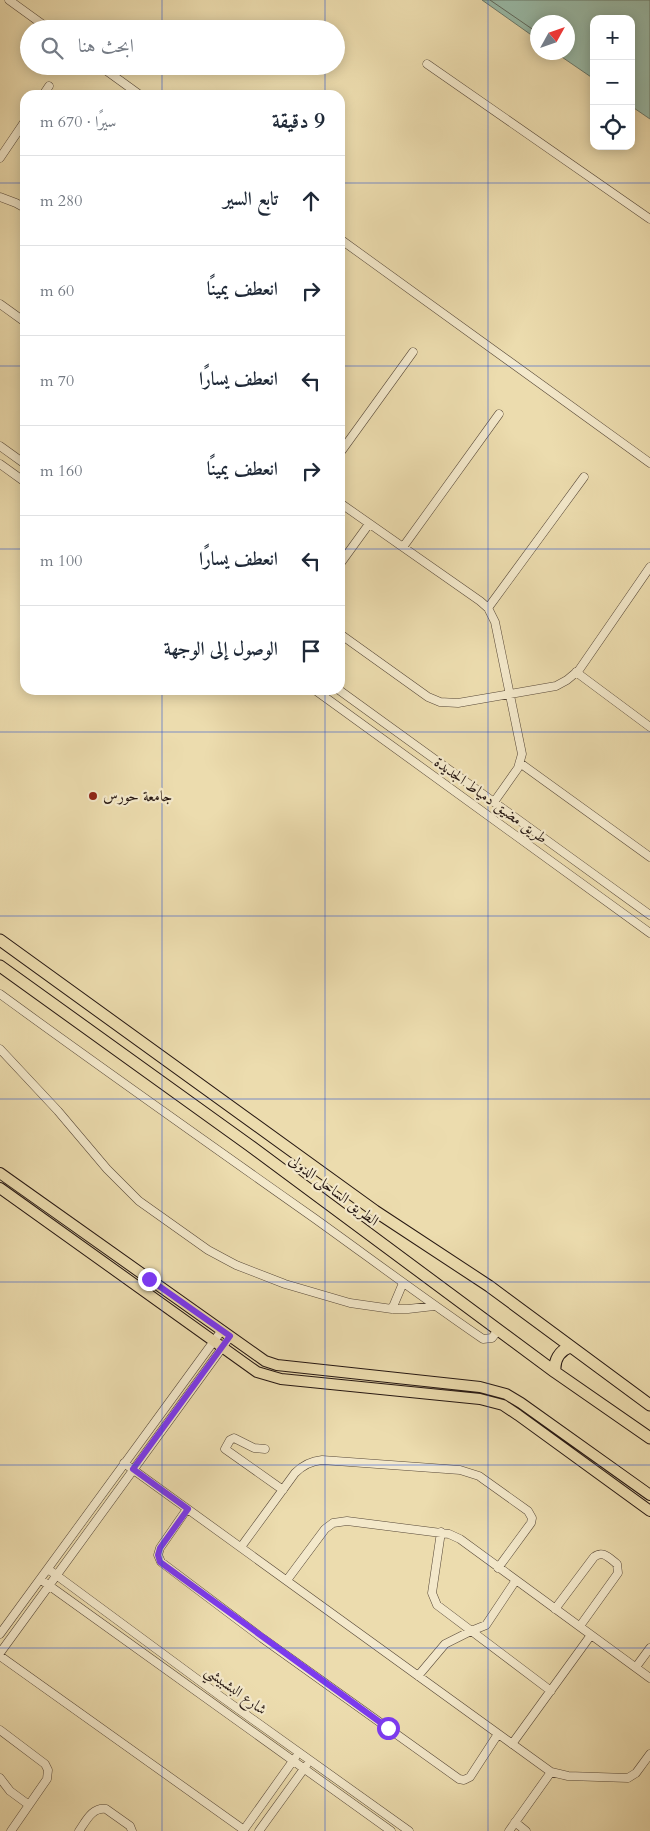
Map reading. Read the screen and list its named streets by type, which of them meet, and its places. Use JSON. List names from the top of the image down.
{
  "streets": {
    "highway": ["الطريق الساحلى الدولى"],
    "street": ["طريق مضيق دمياط الجديدة", "شارع البشبيشي"]
  },
  "places": ["جامعة حورس"],
  "north": "top right",
  "page": {
    "map_buttons": ["+", "−"],
    "search": "ابحث هنا",
    "heading": ["9 دقيقة", "سيرًا · 670 m"],
    "list": [
      ["تابع السير", "280 m"],
      ["انعطف يمينًا", "60 m"],
      ["انعطف يسارًا", "70 m"],
      ["انعطف يمينًا", "160 m"],
      ["انعطف يسارًا", "100 m"],
      "الوصول إلى الوجهة"
    ]
  }
}
